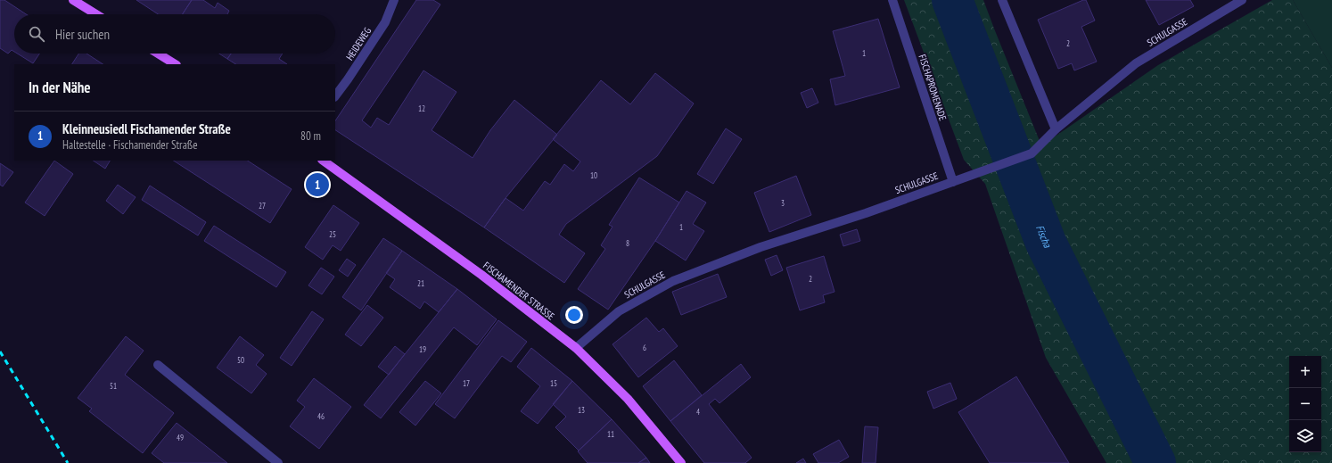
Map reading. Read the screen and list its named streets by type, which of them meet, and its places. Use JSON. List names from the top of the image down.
{
  "streets": {
    "main road": ["FISCHAMENDER STRASSE"],
    "street": ["SCHULGASSE", "HEIDEWEG", "FISCHAPROMENADE"]
  },
  "crossings": [
    ["SCHULGASSE", "FISCHAPROMENADE"],
    ["SCHULGASSE", "FISCHAMENDER STRASSE"]
  ],
  "water": ["Fischa"],
  "house_numbers": [
    "2",
    "1",
    "12",
    "10",
    "3",
    "27",
    "1",
    "25",
    "8",
    "2",
    "21",
    "6",
    "19",
    "50",
    "17",
    "15",
    "51",
    "13",
    "4",
    "46",
    "11",
    "49"
  ],
  "page": {
    "search": "Hier suchen",
    "heading": "In der Nähe",
    "list": [
      {
        "mark": "1",
        "name": "Kleinneusiedl Fischamender Straße",
        "note": "Haltestelle · Fischamender Straße",
        "value": "80 m"
      }
    ],
    "pins": "1",
    "map_buttons": ["+", "−"]
  }
}
